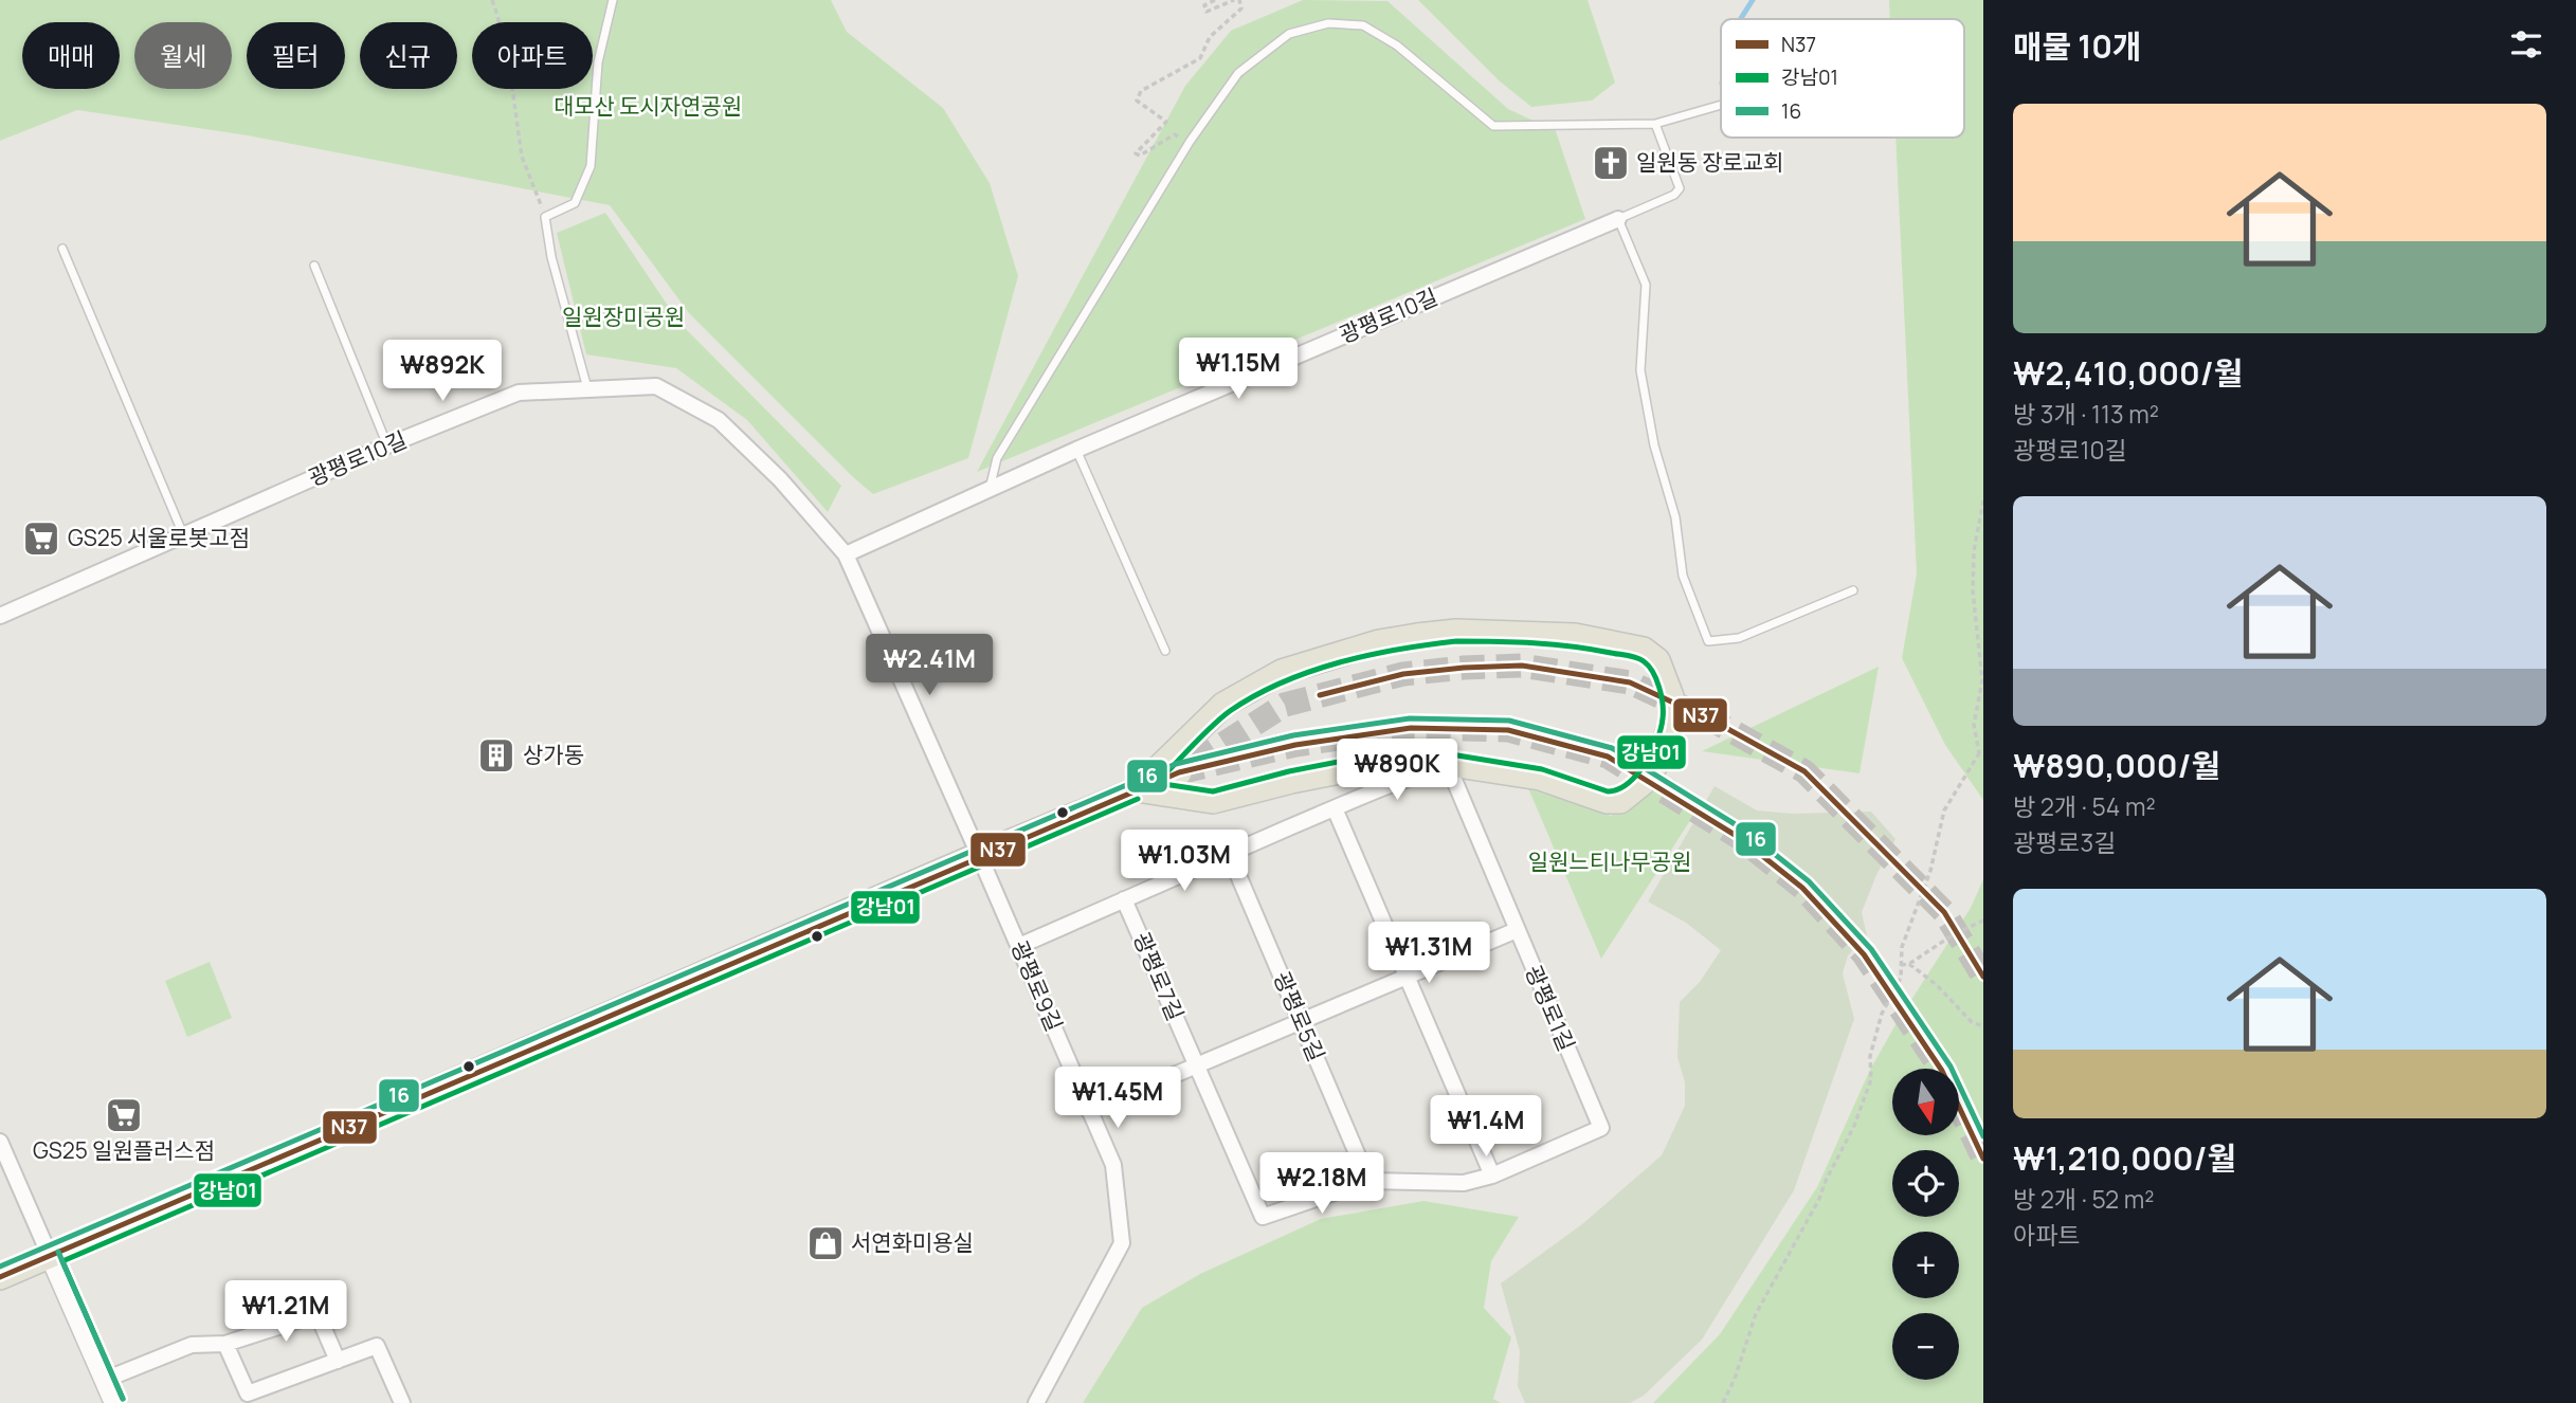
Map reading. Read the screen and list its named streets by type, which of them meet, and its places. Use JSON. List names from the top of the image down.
{
  "streets": {
    "street": [
      "광평로10길",
      "광평로7길",
      "광평로9길",
      "광평로1길",
      "광평로5길"
    ]
  },
  "crossings": [
    ["광평로10길", "광평로9길"],
    ["광평로7길", "광평로5길"]
  ],
  "parks": ["대모산 도시자연공원", "일원장미공원", "일원느티나무공원"],
  "places": {
    "church": ["일원동 장로교회"],
    "supermarket": ["GS25 서울로봇고점", "GS25 일원플러스점"],
    "building": ["상가동"],
    "shop": ["서연화미용실"]
  },
  "lines": ["transit line 강남01", "transit line N37", "transit line 16"],
  "legend": ["N37", "강남01", "16"],
  "north": "bottom",
  "page": {
    "heading": "매물 10개",
    "chip": [
      "매매",
      "월세",
      "필터",
      "신규",
      "아파트"
    ],
    "list": [
      {
        "name": "₩2,410,000/월",
        "note": "방 3개 · 113 m² · 광평로10길"
      },
      {
        "name": "₩890,000/월",
        "note": "방 2개 · 54 m² · 광평로3길"
      },
      {
        "name": "₩1,210,000/월",
        "note": "방 2개 · 52 m² · 아파트"
      }
    ],
    "price": [
      "₩1.15M",
      "₩892K",
      "₩2.41M",
      "₩890K",
      "₩1.03M",
      "₩1.31M",
      "₩1.45M",
      "₩1.4M",
      "₩2.18M",
      "₩1.21M"
    ],
    "map_buttons": ["+", "−"]
  }
}
